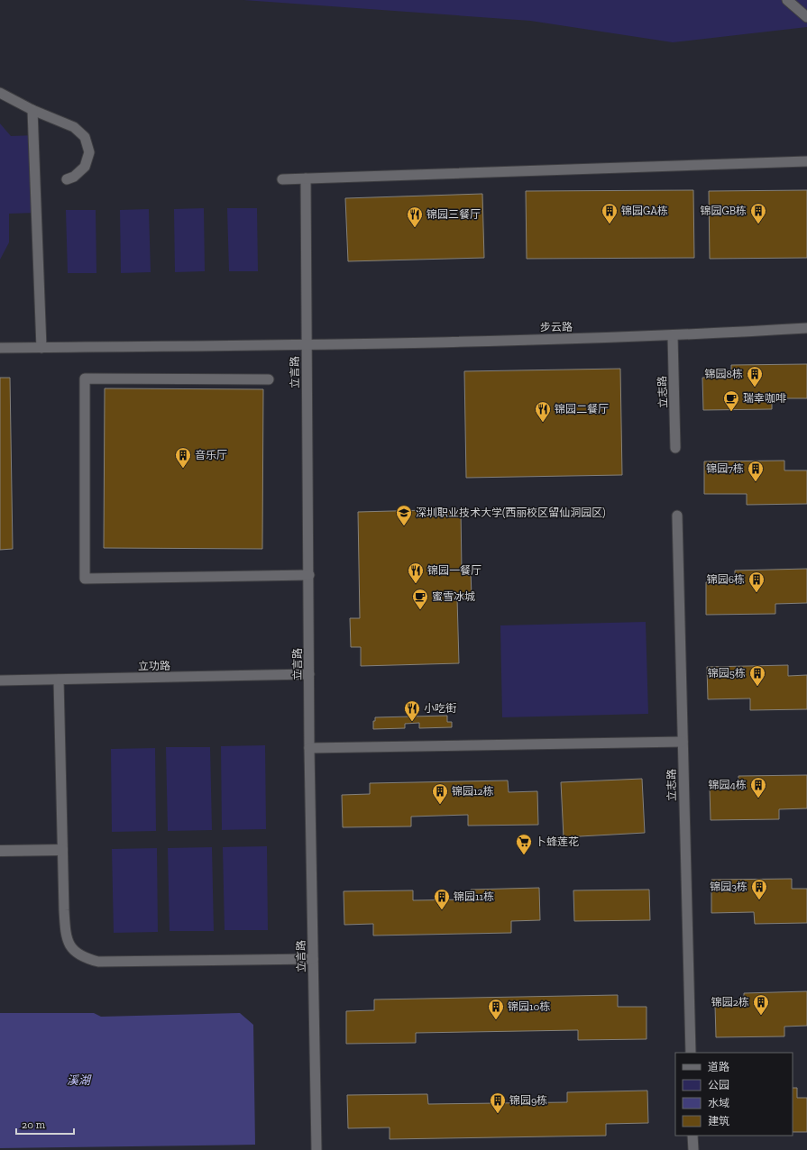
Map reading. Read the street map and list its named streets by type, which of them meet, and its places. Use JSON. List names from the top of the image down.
{
  "streets": {
    "lane": [
      "步云路",
      "立言路",
      "立志路",
      "立功路"
    ]
  },
  "crossings": [
    ["步云路", "立言路"],
    ["步云路", "立志路"],
    ["立言路", "立功路"]
  ],
  "water": ["溪湖"],
  "places": {
    "building": [
      "锦园GA栋",
      "锦园GB栋",
      "锦园8栋",
      "音乐厅",
      "锦园7栋",
      "锦园6栋",
      "锦园5栋",
      "锦园4栋",
      "锦园12栋",
      "锦园3栋",
      "锦园11栋",
      "锦园2栋",
      "锦园10栋",
      "锦园9栋"
    ],
    "restaurant": [
      "锦园三餐厅",
      "锦园二餐厅",
      "锦园一餐厅",
      "小吃街"
    ],
    "cafe": ["瑞幸咖啡", "蜜雪冰城"],
    "school or university": ["深圳职业技术大学(西丽校区留仙洞园区)"],
    "supermarket": ["卜蜂莲花"]
  },
  "legend": [
    "道路",
    "公园",
    "水域",
    "建筑"
  ],
  "scale_bar": "20 m"
}
